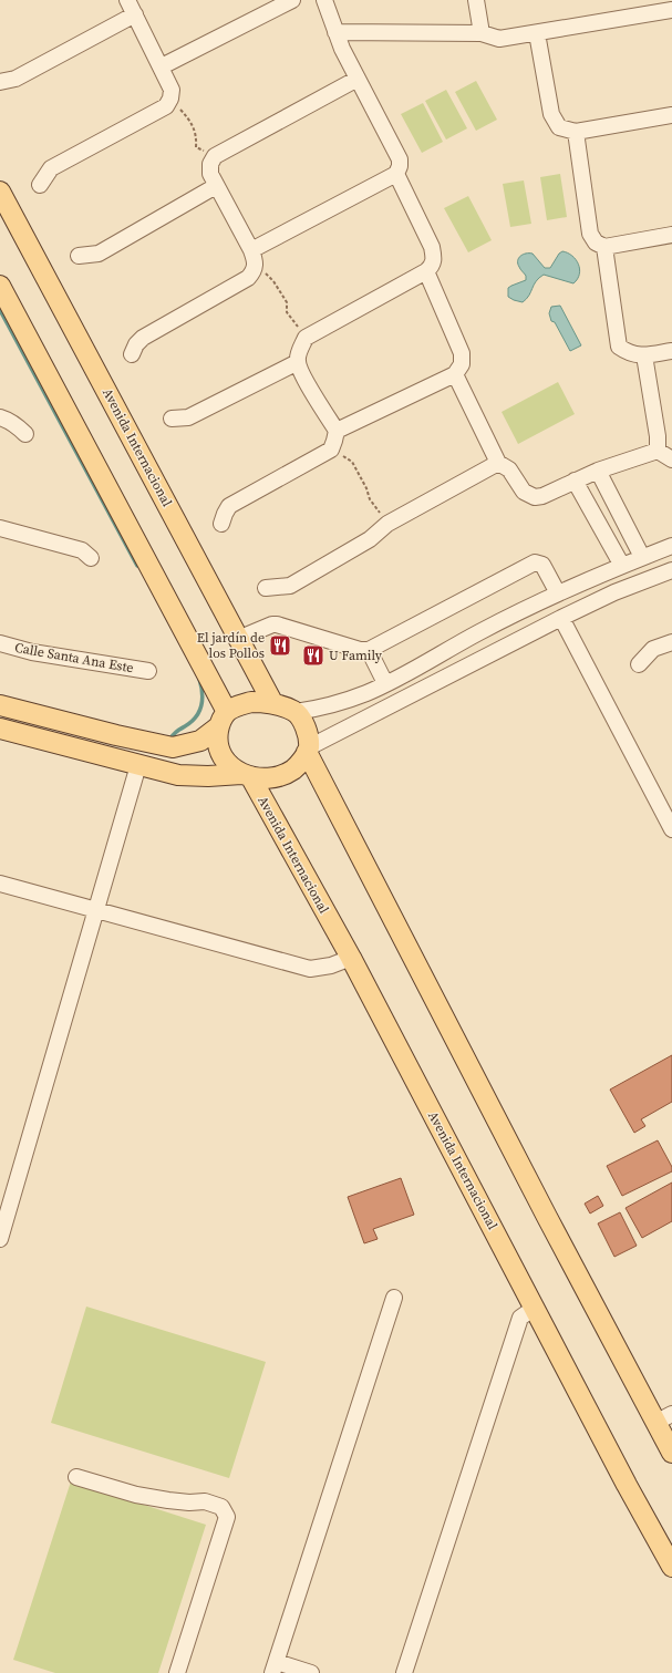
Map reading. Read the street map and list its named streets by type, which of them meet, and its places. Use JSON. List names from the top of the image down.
{
  "streets": {
    "main road": ["Avenida Internacional"],
    "street": ["Calle Santa Ana Este"]
  },
  "places": {
    "restaurant": ["El jardín de los Pollos", "U Family"]
  }
}
